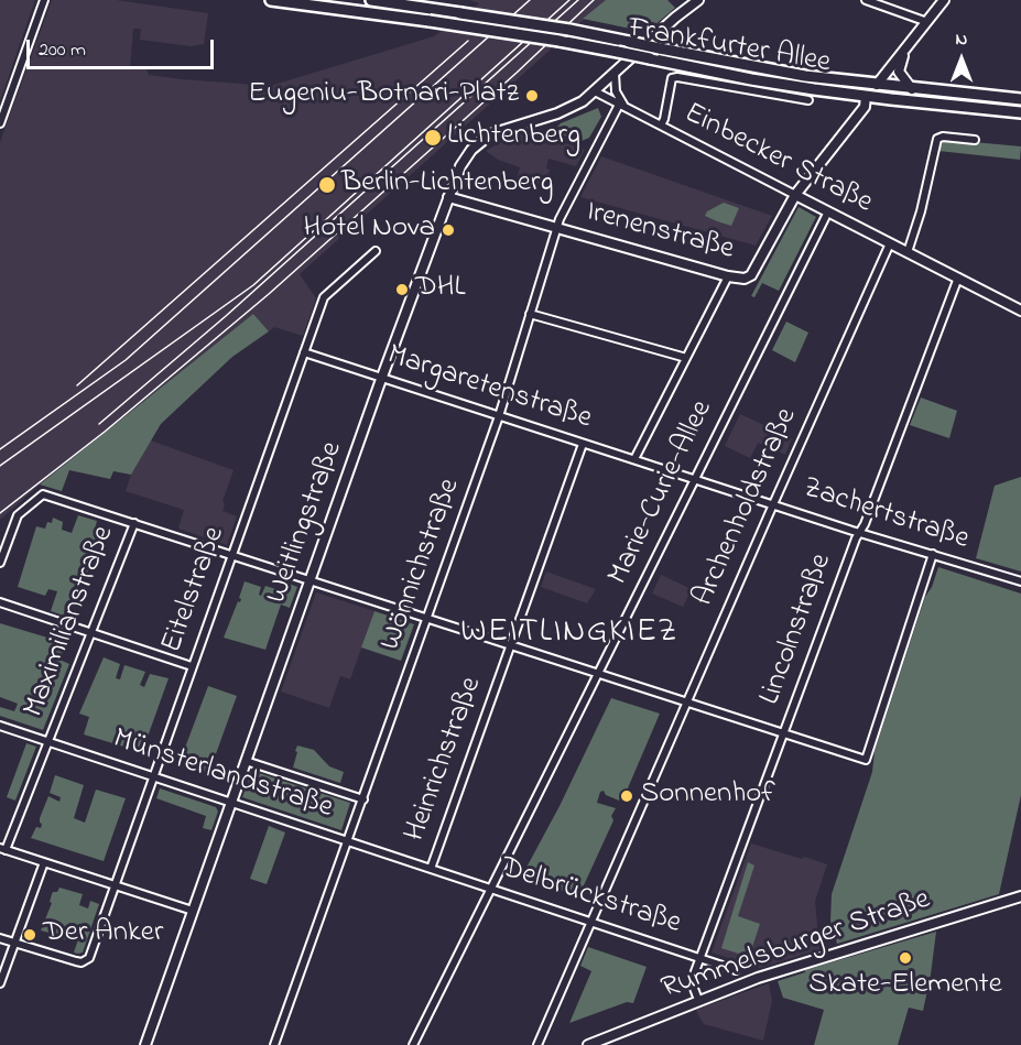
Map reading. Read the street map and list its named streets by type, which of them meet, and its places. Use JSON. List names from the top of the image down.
{
  "streets": {
    "main road": ["Frankfurter Allee"],
    "street": [
      "Einbecker Straße",
      "Irenenstraße",
      "Margaretenstraße",
      "Marie-Curie-Allee",
      "Archenholdstraße",
      "Zachertstraße",
      "Weitlingstraße",
      "Wönnichstraße",
      "Eitelstraße",
      "Maximilianstraße",
      "Lincolnstraße",
      "Heinrichstraße",
      "Münsterlandstraße",
      "Delbrückstraße",
      "Rummelsburger Straße"
    ]
  },
  "crossings": [
    ["Frankfurter Allee", "Einbecker Straße"],
    ["Einbecker Straße", "Irenenstraße"],
    ["Einbecker Straße", "Marie-Curie-Allee"],
    ["Einbecker Straße", "Archenholdstraße"],
    ["Einbecker Straße", "Weitlingstraße"],
    ["Einbecker Straße", "Wönnichstraße"],
    ["Einbecker Straße", "Lincolnstraße"],
    ["Irenenstraße", "Weitlingstraße"],
    ["Irenenstraße", "Wönnichstraße"],
    ["Margaretenstraße", "Zachertstraße"],
    ["Margaretenstraße", "Weitlingstraße"],
    ["Margaretenstraße", "Wönnichstraße"],
    ["Margaretenstraße", "Eitelstraße"],
    ["Margaretenstraße", "Heinrichstraße"],
    ["Marie-Curie-Allee", "Zachertstraße"],
    ["Marie-Curie-Allee", "Delbrückstraße"],
    ["Archenholdstraße", "Zachertstraße"],
    ["Archenholdstraße", "Delbrückstraße"],
    ["Zachertstraße", "Lincolnstraße"],
    ["Weitlingstraße", "Münsterlandstraße"],
    ["Wönnichstraße", "Münsterlandstraße"],
    ["Eitelstraße", "Münsterlandstraße"],
    ["Maximilianstraße", "Münsterlandstraße"],
    ["Lincolnstraße", "Delbrückstraße"],
    ["Lincolnstraße", "Rummelsburger Straße"],
    ["Heinrichstraße", "Münsterlandstraße"],
    ["Heinrichstraße", "Delbrückstraße"],
    ["Münsterlandstraße", "Delbrückstraße"]
  ],
  "districts": ["WEITLINGKIEZ"],
  "places": [
    "Eugeniu-Botnari-Platz",
    "Lichtenberg",
    "Berlin-Lichtenberg",
    "Hotel Nova",
    "DHL",
    "Sonnenhof",
    "Der Anker",
    "Skate-Elemente"
  ],
  "scale_bar": "200 m",
  "north": "top"
}
